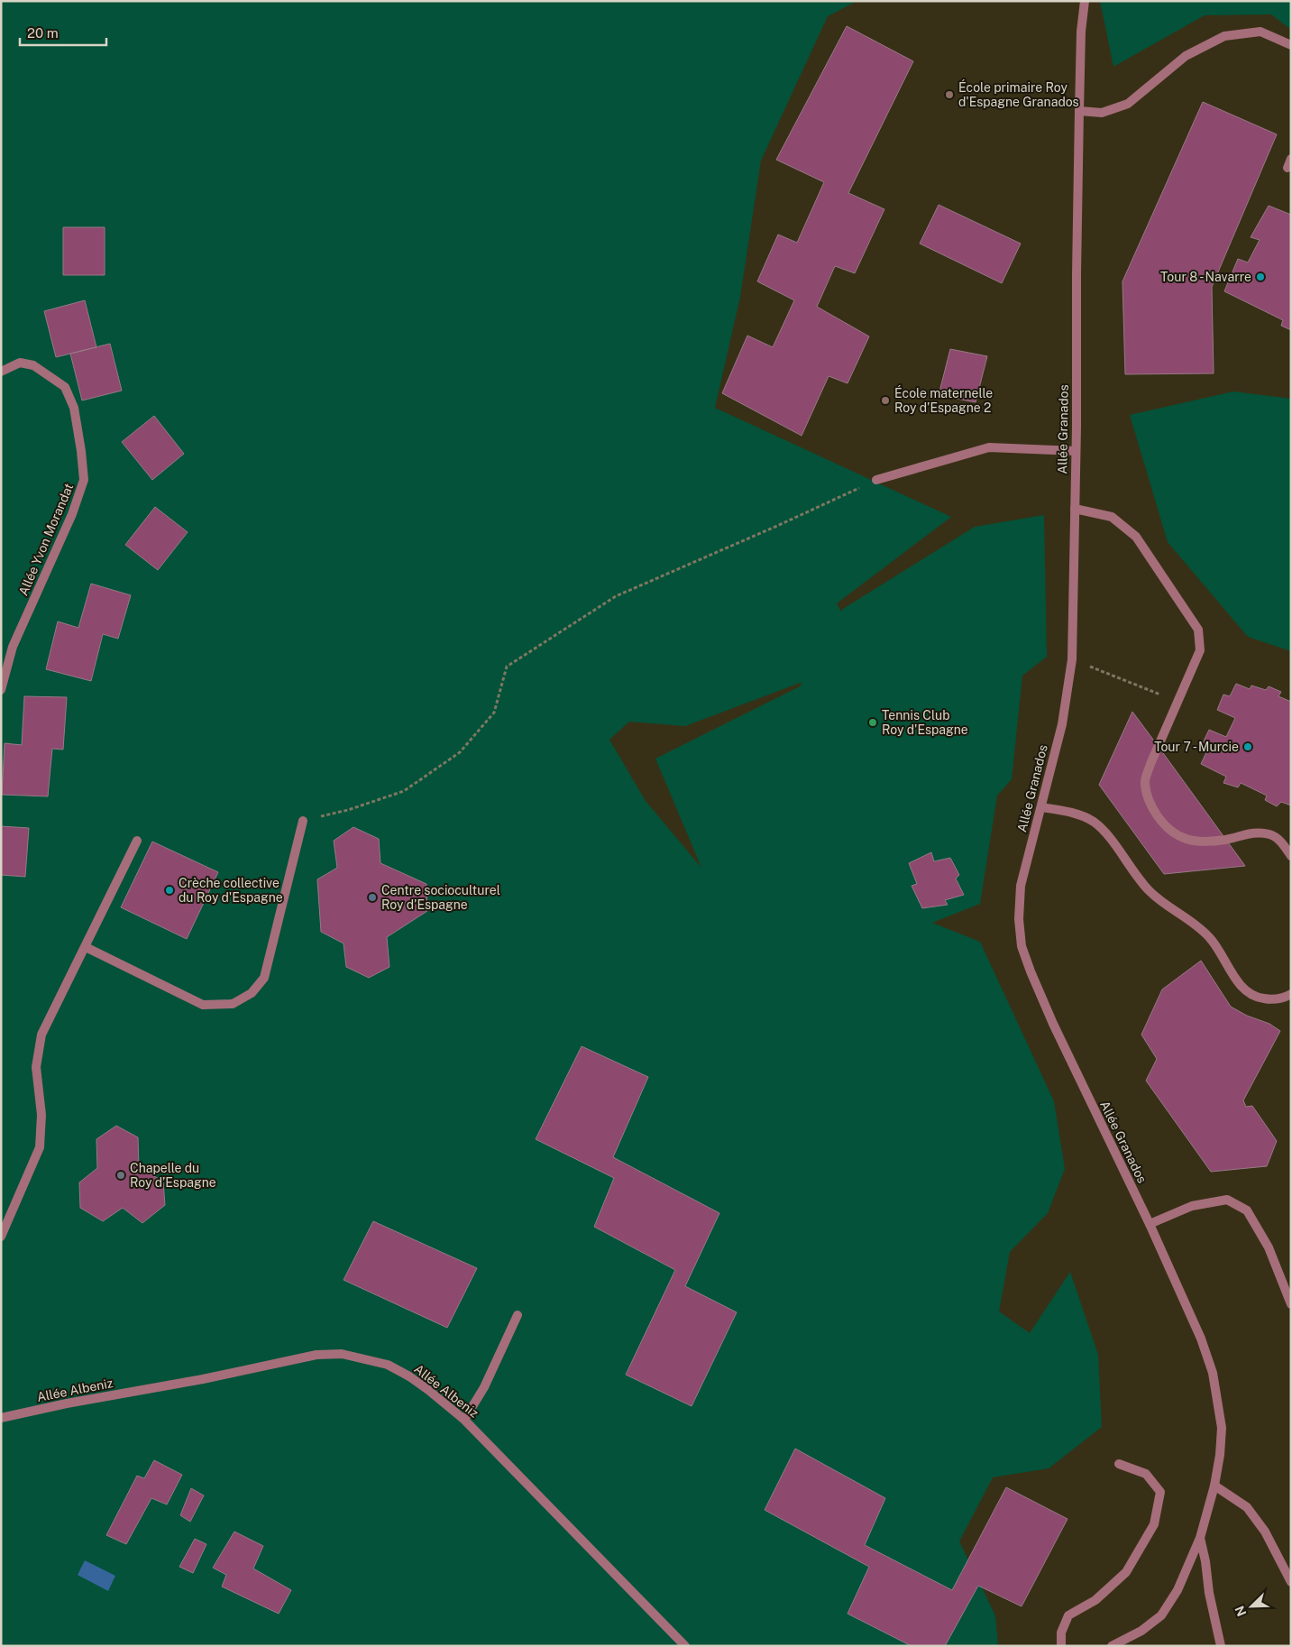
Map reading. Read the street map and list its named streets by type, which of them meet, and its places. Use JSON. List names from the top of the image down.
{
  "streets": {
    "street": ["Allée Granados", "Allée Yvon Morandat", "Allée Albeniz"]
  },
  "places": [
    "École primaire Roy d'Espagne Granados",
    "Tour 8 - Navarre",
    "École maternelle Roy d'Espagne 2",
    "Tennis Club Roy d'Espagne",
    "Tour 7 - Murcie",
    "Crèche collective du Roy d'Espagne",
    "Centre socioculturel Roy d'Espagne",
    "Chapelle du Roy d’Espagne"
  ],
  "scale_bar": "20 m",
  "north": "bottom left"
}
